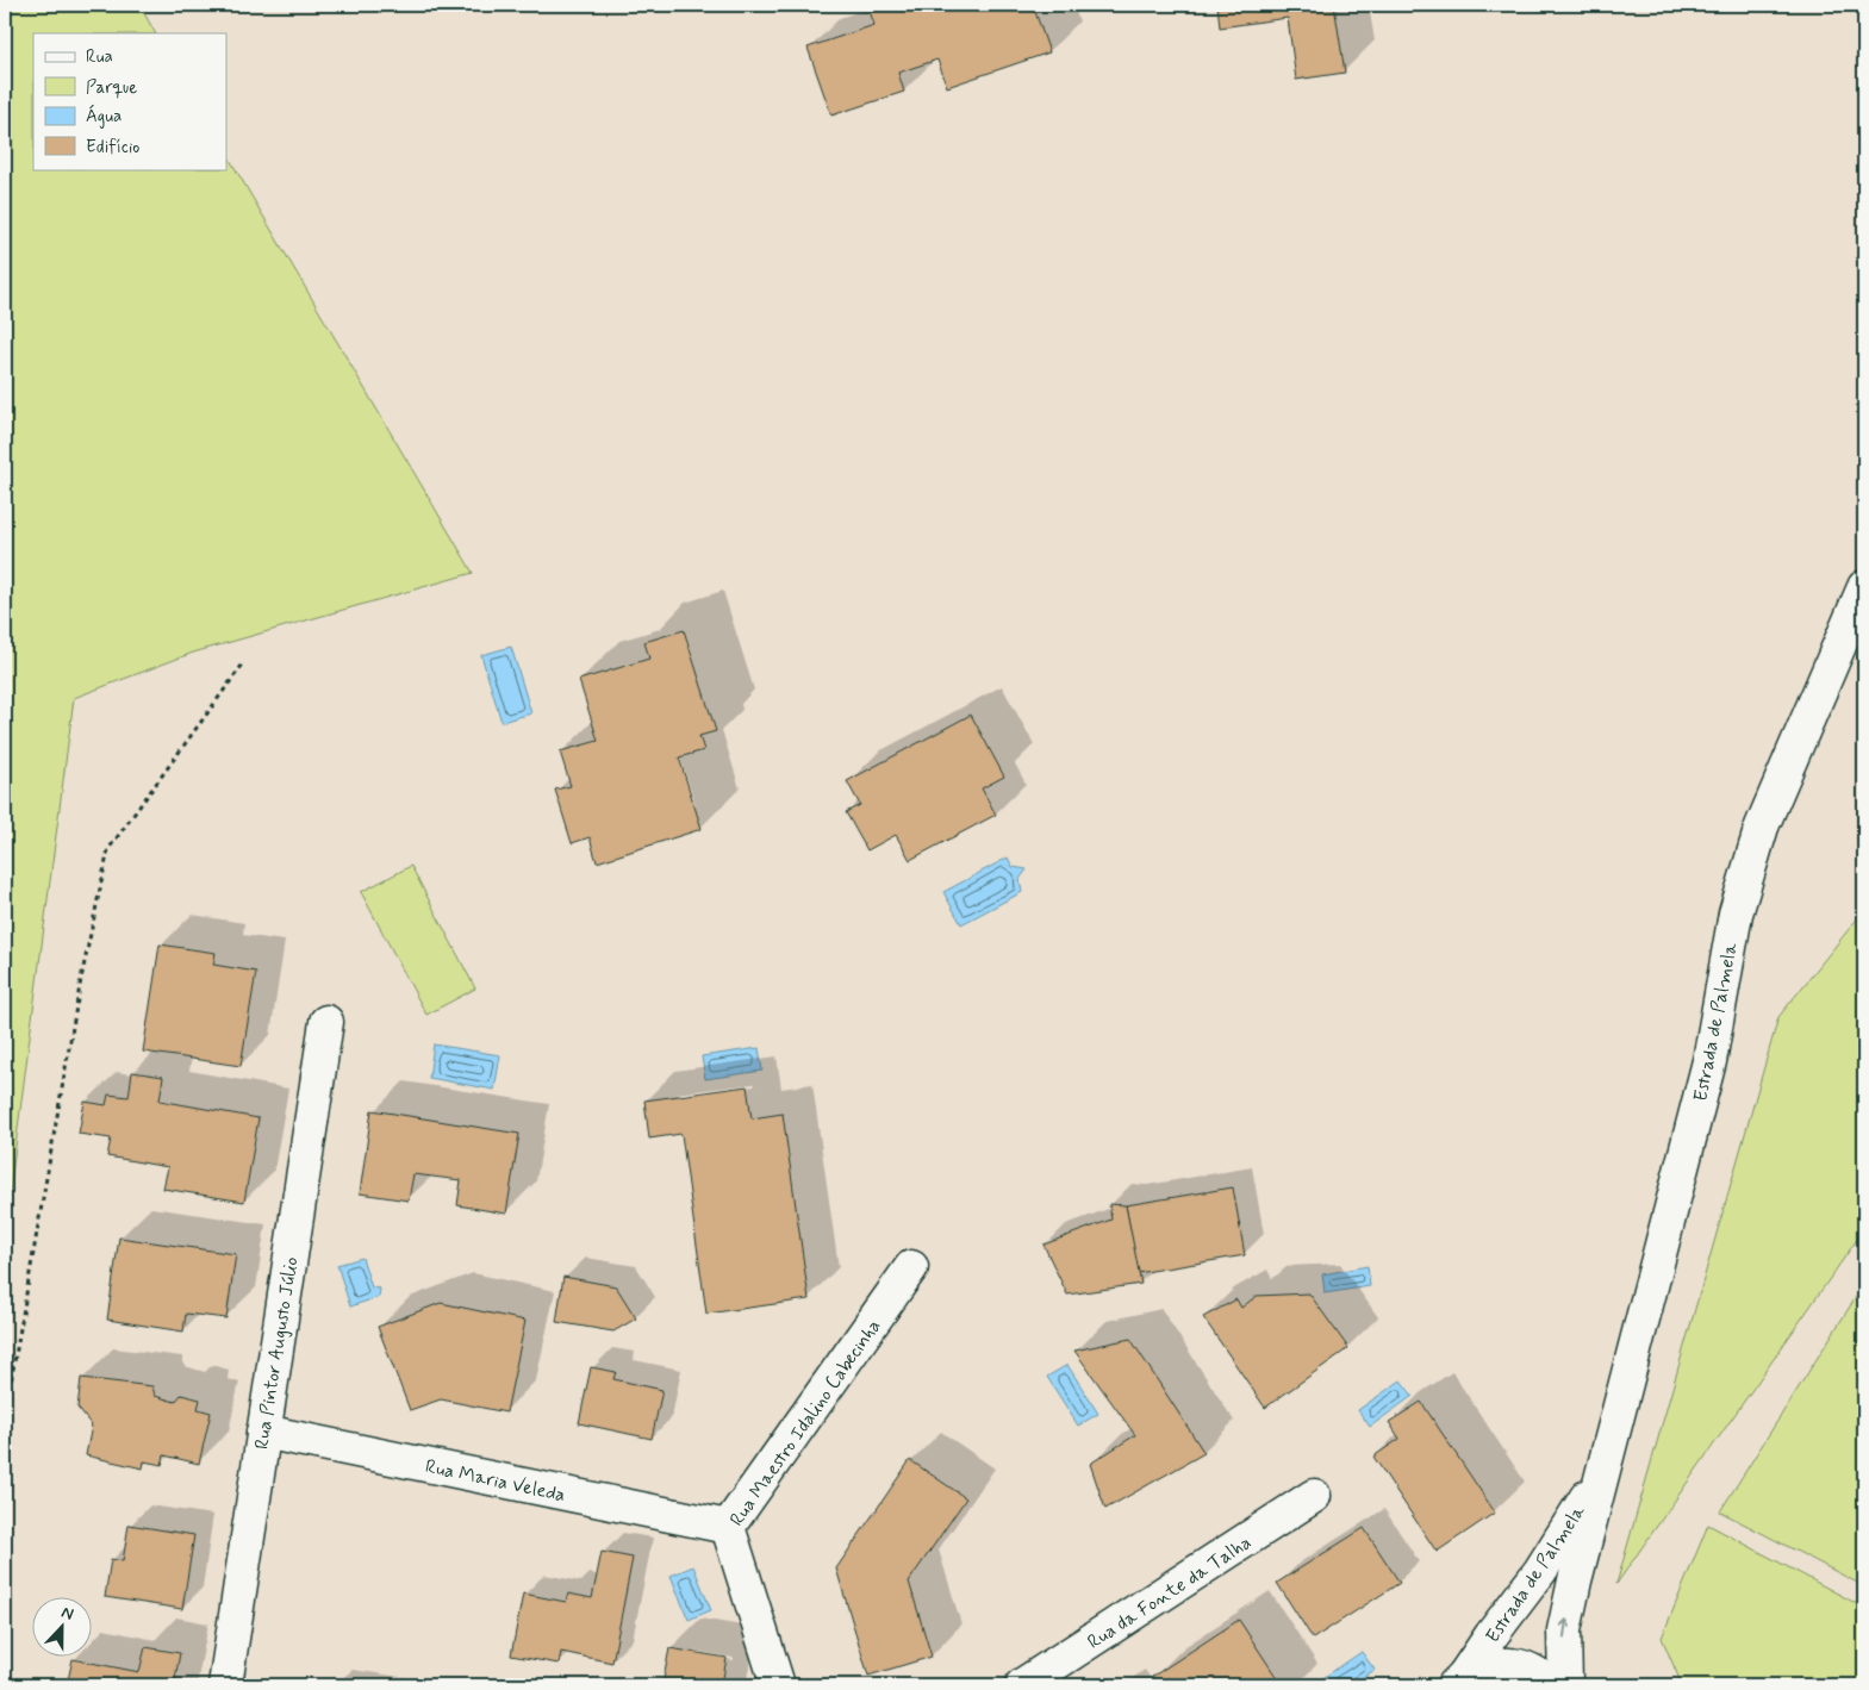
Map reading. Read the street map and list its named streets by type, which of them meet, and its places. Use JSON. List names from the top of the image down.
{
  "streets": {
    "street": [
      "Estrada de Palmela",
      "Rua Pintor Augusto Júlio",
      "Rua Maestro Idalino Cabecinha",
      "Rua Maria Veleda",
      "Rua da Fonte da Talha"
    ]
  },
  "crossings": [
    ["Rua Pintor Augusto Júlio", "Rua Maria Veleda"],
    ["Rua Maestro Idalino Cabecinha", "Rua Maria Veleda"]
  ],
  "legend": [
    "Rua",
    "Parque",
    "Água",
    "Edifício"
  ],
  "north": "top"
}
